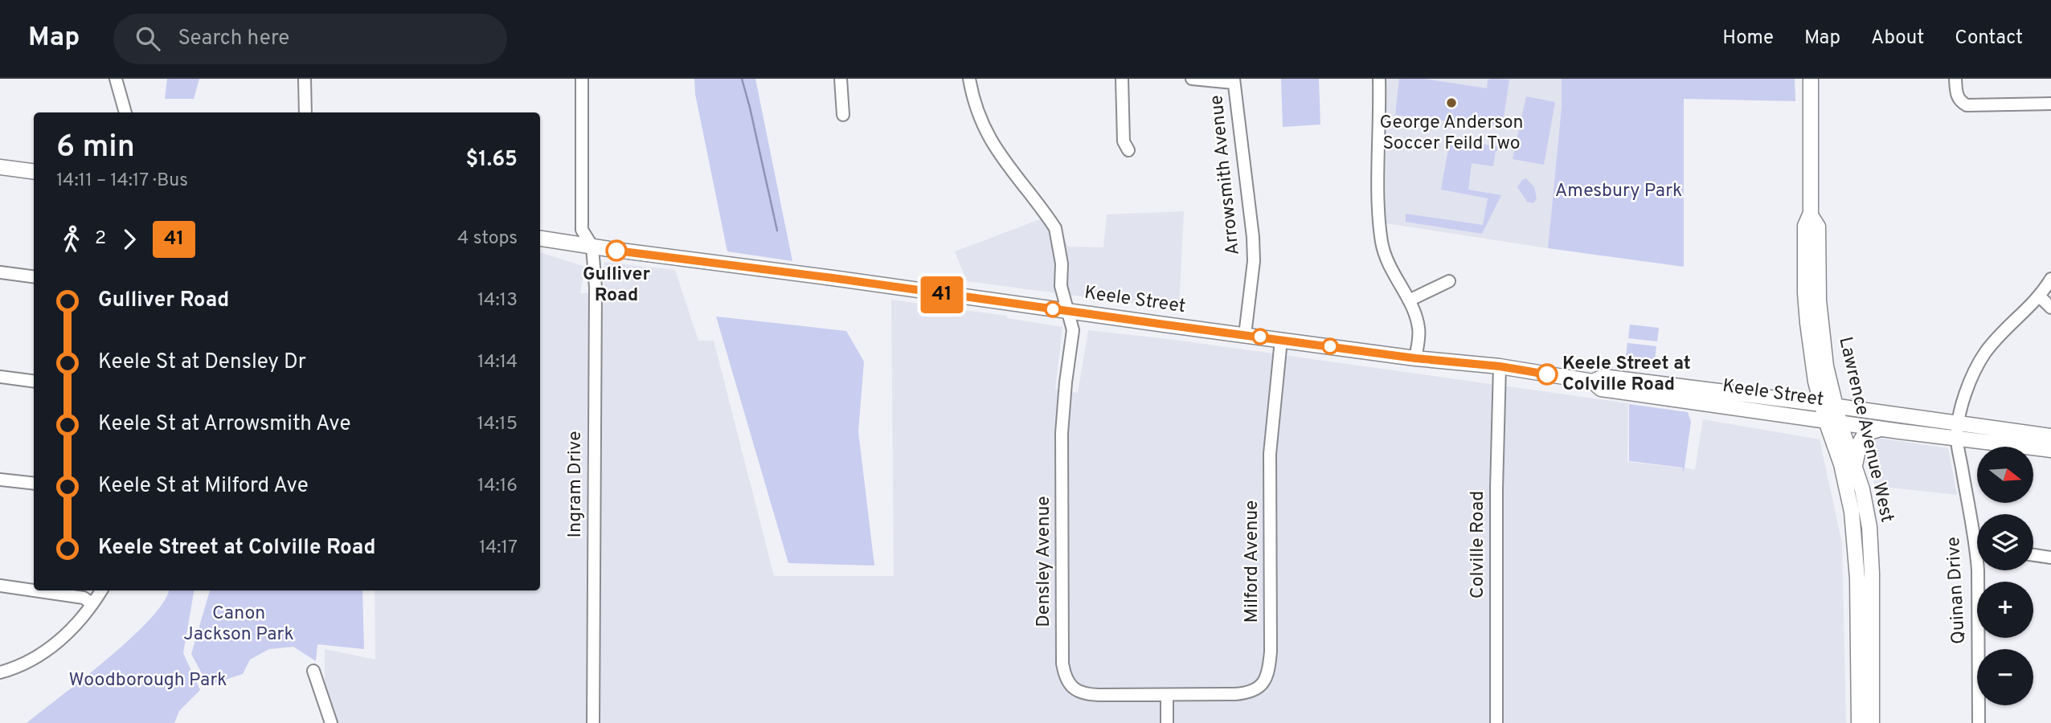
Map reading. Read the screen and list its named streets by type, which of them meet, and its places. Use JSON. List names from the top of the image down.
{
  "streets": {
    "main road": ["Keele Street", "Lawrence Avenue West"],
    "street": [
      "Arrowsmith Avenue",
      "Ingram Drive",
      "Colville Road",
      "Densley Avenue",
      "Milford Avenue",
      "Quinan Drive"
    ]
  },
  "crossings": [
    ["Arrowsmith Avenue", "Keele Street"],
    ["Keele Street", "Lawrence Avenue West"],
    ["Keele Street", "Ingram Drive"],
    ["Keele Street", "Colville Road"],
    ["Keele Street", "Densley Avenue"],
    ["Keele Street", "Milford Avenue"],
    ["Keele Street", "Quinan Drive"],
    ["Densley Avenue", "Milford Avenue"]
  ],
  "parks": ["Amesbury Park", "Canon Jackson Park", "Woodborough Park"],
  "places": ["George Anderson Soccer Feild Two", "Gulliver Road", "Keele Street at Colville Road"],
  "lines": ["bus line 41"],
  "north": "right",
  "page": {
    "header": "Map",
    "search": "Search here",
    "nav": [
      "Home",
      "Map",
      "About",
      "Contact"
    ],
    "on_map": "41",
    "heading": ["6 min", "14:11 – 14:17 · Bus", "$1.65"],
    "legs": ["2", "41", "4 stops"],
    "list": [
      {
        "name": "Gulliver Road",
        "value": "14:13"
      },
      {
        "name": "Keele St at Densley Dr",
        "value": "14:14"
      },
      {
        "name": "Keele St at Arrowsmith Ave",
        "value": "14:15"
      },
      {
        "name": "Keele St at Milford Ave",
        "value": "14:16"
      },
      {
        "name": "Keele Street at Colville Road",
        "value": "14:17"
      }
    ],
    "map_buttons": ["+", "−"]
  }
}
